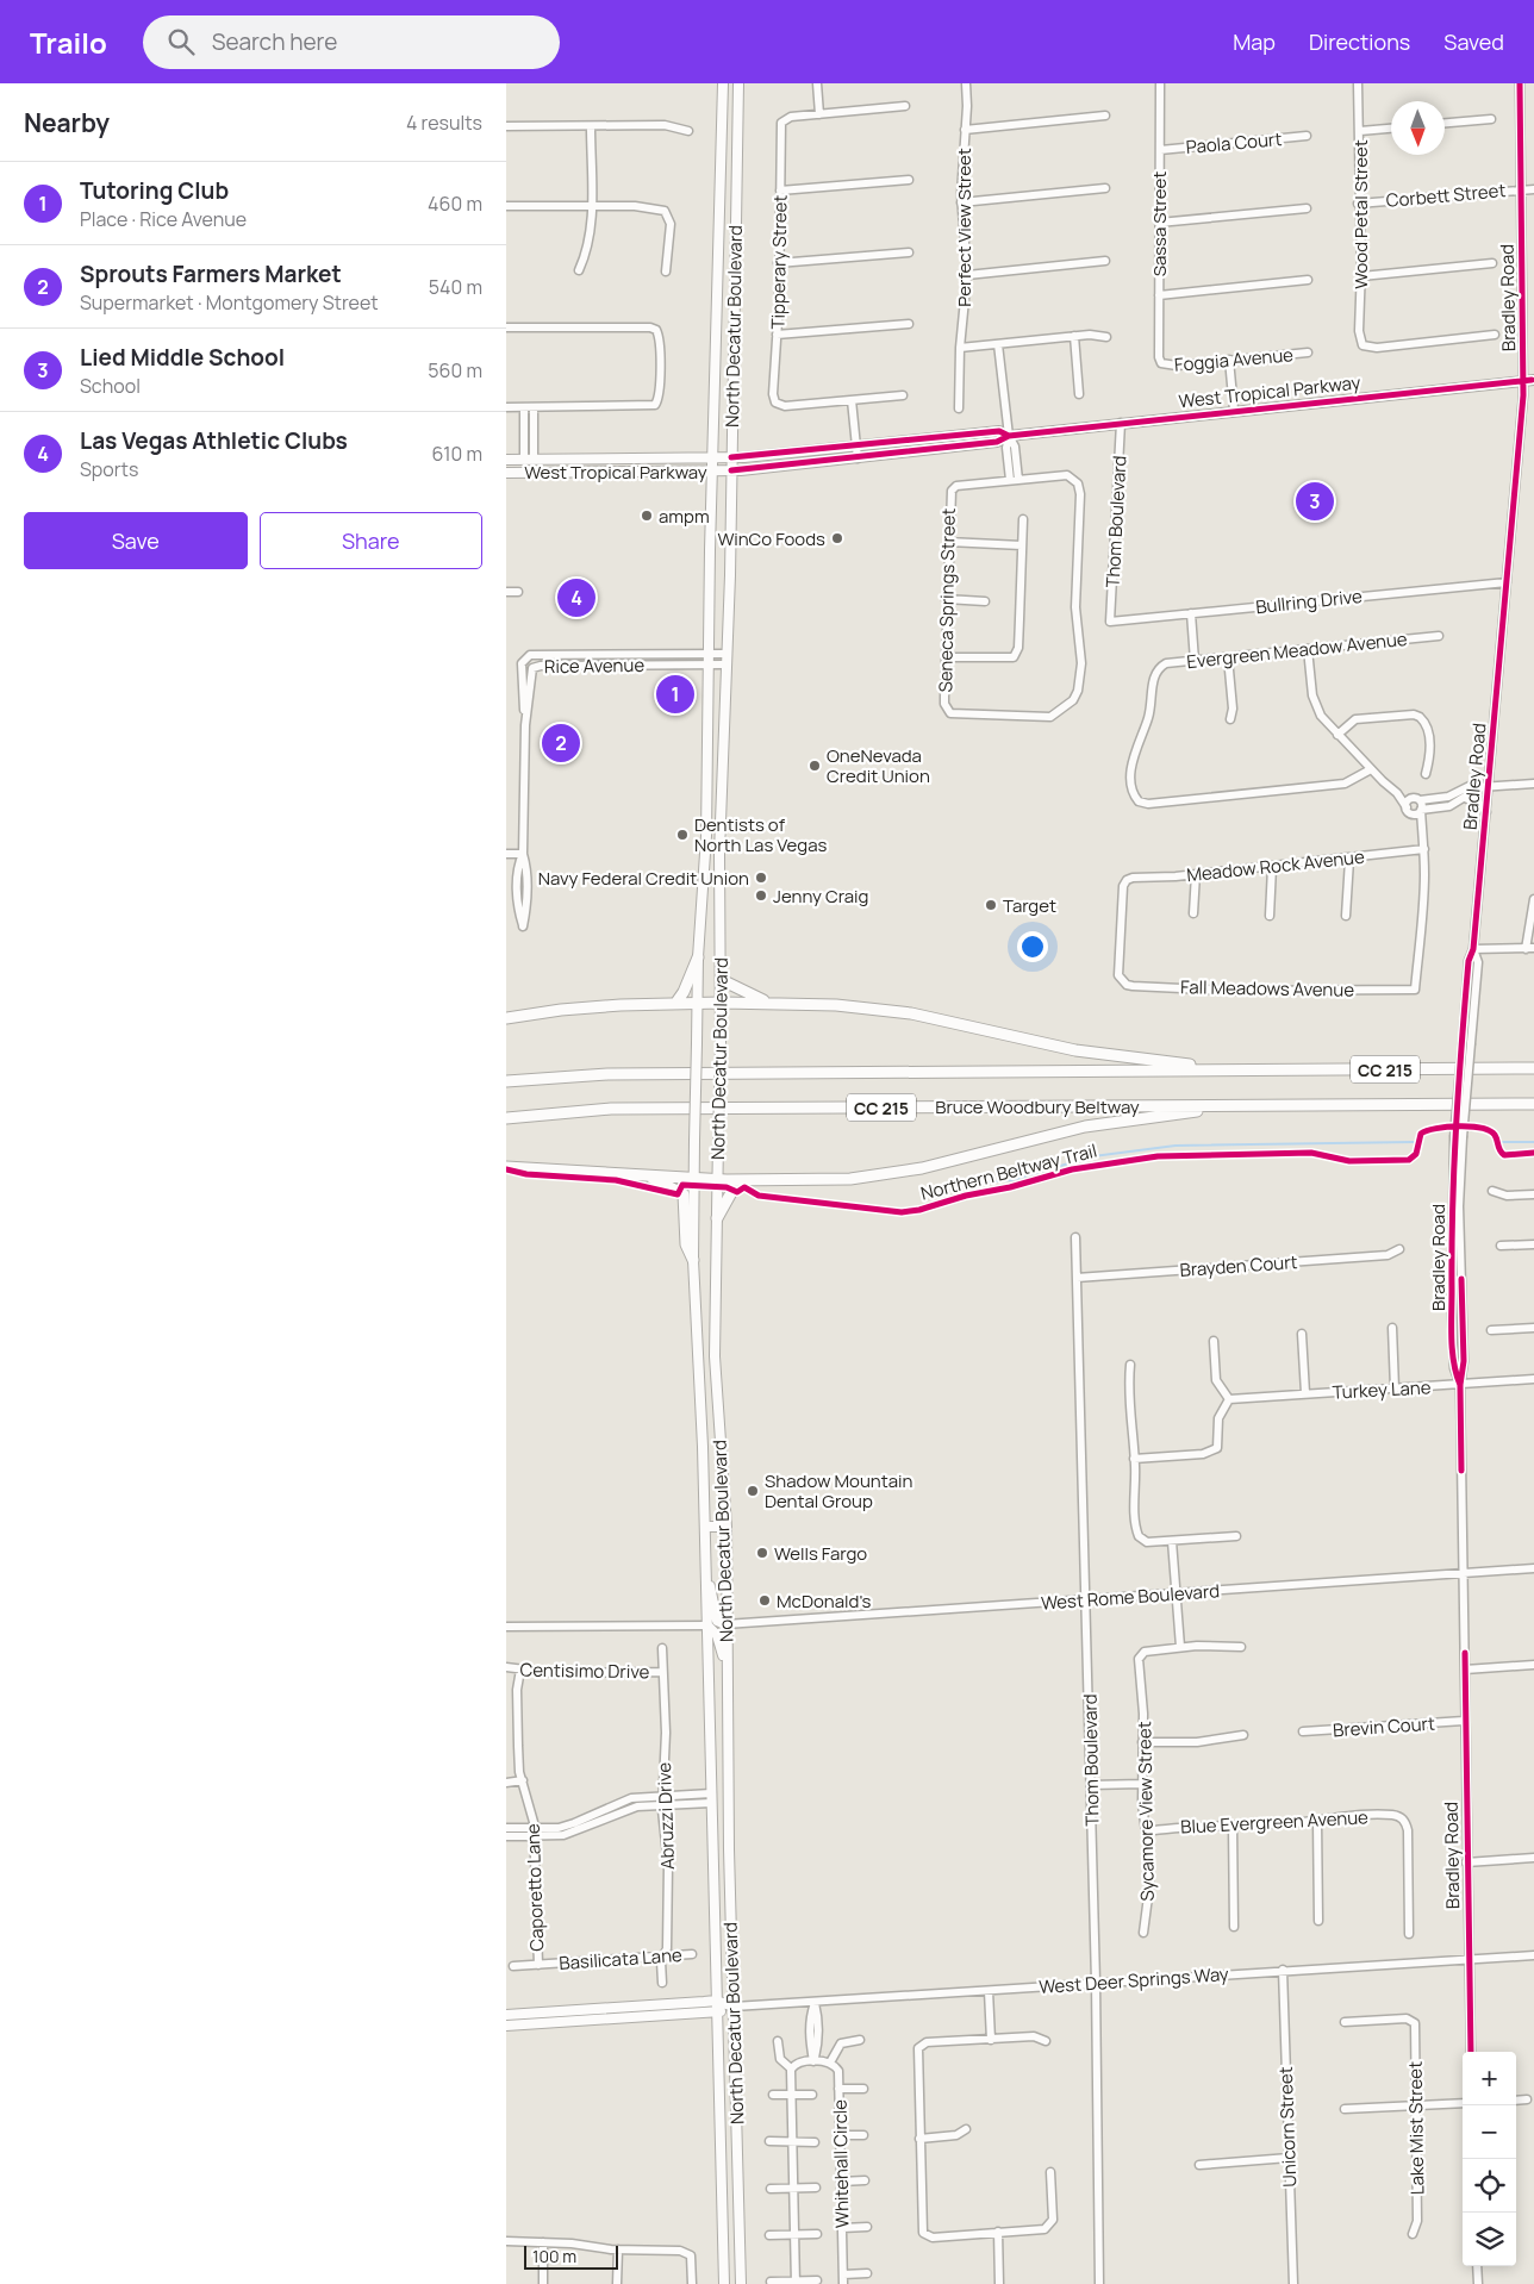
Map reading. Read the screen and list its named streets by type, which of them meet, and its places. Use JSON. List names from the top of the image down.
{
  "streets": {
    "highway": ["CC 215", "Bruce Woodbury Beltway"],
    "main road": ["North Decatur Boulevard", "West Tropical Parkway", "West Deer Springs Way"],
    "street": [
      "Paola Court",
      "Corbett Street",
      "Wood Petal Street",
      "Sassa Street",
      "Perfect View Street",
      "Tipperary Street",
      "Bradley Road",
      "Foggia Avenue",
      "Thom Boulevard",
      "Seneca Springs Street",
      "Bullring Drive",
      "Evergreen Meadow Avenue",
      "Rice Avenue",
      "Meadow Rock Avenue",
      "Fall Meadows Avenue",
      "Brayden Court",
      "Turkey Lane",
      "West Rome Boulevard",
      "Centisimo Drive",
      "Brevin Court",
      "Sycamore View Street",
      "Abruzzi Drive",
      "Blue Evergreen Avenue",
      "Caporetto Lane",
      "Basilicata Lane",
      "Unicorn Street",
      "Lake Mist Street",
      "Whitehall Circle"
    ],
    "cycle path": ["Northern Beltway Trail"]
  },
  "crossings": [
    ["Paola Court", "Sassa Street"],
    ["Corbett Street", "Wood Petal Street"],
    ["Corbett Street", "Bradley Road"],
    ["Sassa Street", "Foggia Avenue"],
    ["Bradley Road", "West Tropical Parkway"],
    ["Bradley Road", "Bullring Drive"],
    ["Bradley Road", "Turkey Lane"],
    ["Bradley Road", "West Rome Boulevard"],
    ["Bradley Road", "Brevin Court"],
    ["Bradley Road", "West Deer Springs Way"],
    ["North Decatur Boulevard", "West Tropical Parkway"],
    ["North Decatur Boulevard", "Rice Avenue"],
    ["North Decatur Boulevard", "West Rome Boulevard"],
    ["North Decatur Boulevard", "West Deer Springs Way"],
    ["West Tropical Parkway", "Thom Boulevard"],
    ["Thom Boulevard", "Bullring Drive"],
    ["Thom Boulevard", "Brayden Court"],
    ["Thom Boulevard", "West Rome Boulevard"],
    ["Thom Boulevard", "West Deer Springs Way"],
    ["Meadow Rock Avenue", "Fall Meadows Avenue"],
    ["Centisimo Drive", "Abruzzi Drive"],
    ["Centisimo Drive", "Caporetto Lane"],
    ["Sycamore View Street", "Blue Evergreen Avenue"],
    ["Abruzzi Drive", "Basilicata Lane"],
    ["Caporetto Lane", "Basilicata Lane"],
    ["West Deer Springs Way", "Unicorn Street"]
  ],
  "places": [
    "ampm",
    "WinCo Foods",
    "OneNevada Credit Union",
    "Dentists of North Las Vegas",
    "Navy Federal Credit Union",
    "Jenny Craig",
    "Target",
    "Shadow Mountain Dental Group",
    "Wells Fargo",
    "McDonald's"
  ],
  "scale_bar": "100 m",
  "north": "bottom",
  "page": {
    "header": "Trailo",
    "search": "Search here",
    "nav": ["Map", "Directions", "Saved"],
    "heading": ["Nearby", "4 results"],
    "list": [
      {
        "mark": "1",
        "name": "Tutoring Club",
        "note": "Place · Rice Avenue",
        "value": "460 m"
      },
      {
        "mark": "2",
        "name": "Sprouts Farmers Market",
        "note": "Supermarket · Montgomery Street",
        "value": "540 m"
      },
      {
        "mark": "3",
        "name": "Lied Middle School",
        "note": "School",
        "value": "560 m"
      },
      {
        "mark": "4",
        "name": "Las Vegas Athletic Clubs",
        "note": "Sports",
        "value": "610 m"
      }
    ],
    "pins": [
      "3",
      "4",
      "1",
      "2"
    ],
    "buttons": ["Save", "Share"],
    "map_buttons": ["+", "−"],
    "scale": "100 m"
  }
}
